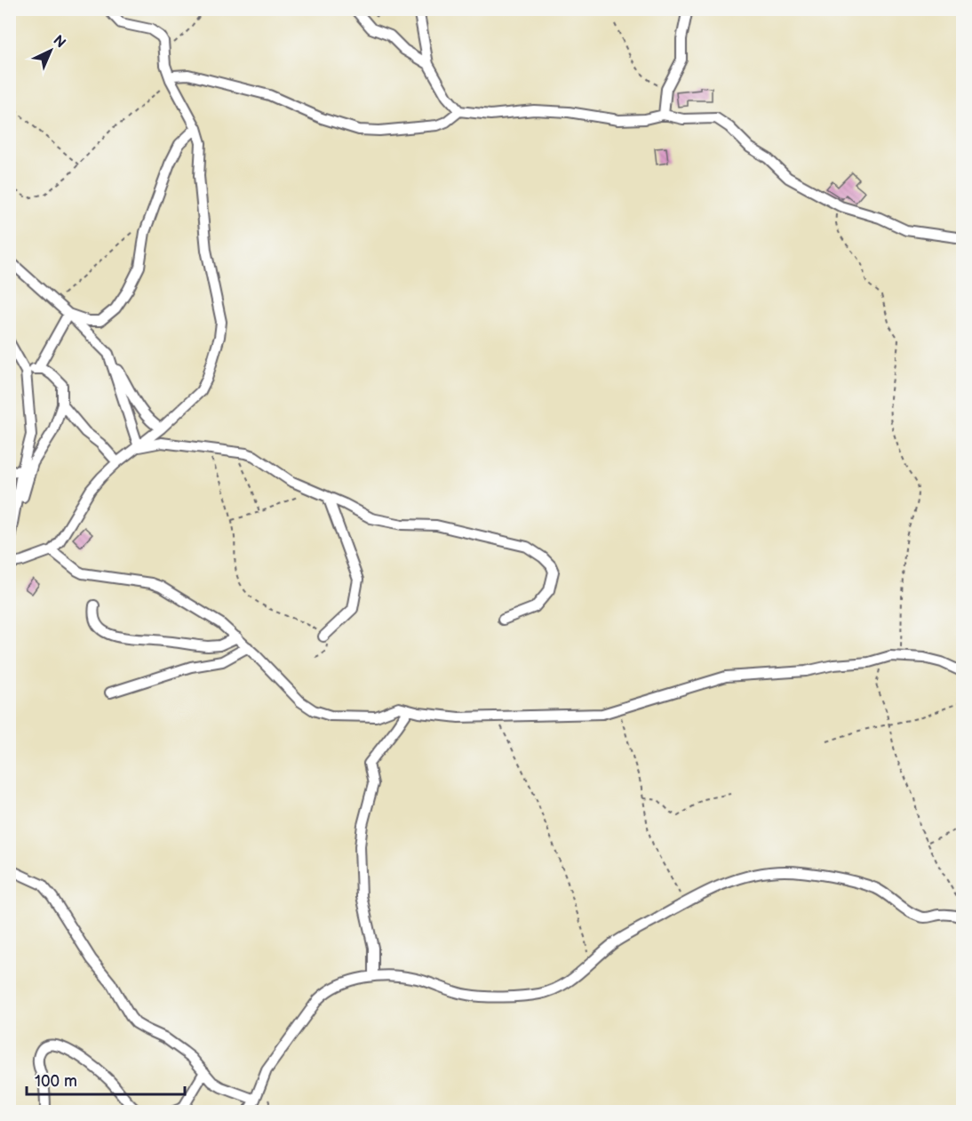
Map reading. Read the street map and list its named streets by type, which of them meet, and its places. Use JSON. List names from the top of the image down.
{
  "scale_bar": "100 m",
  "north": "top right"
}
